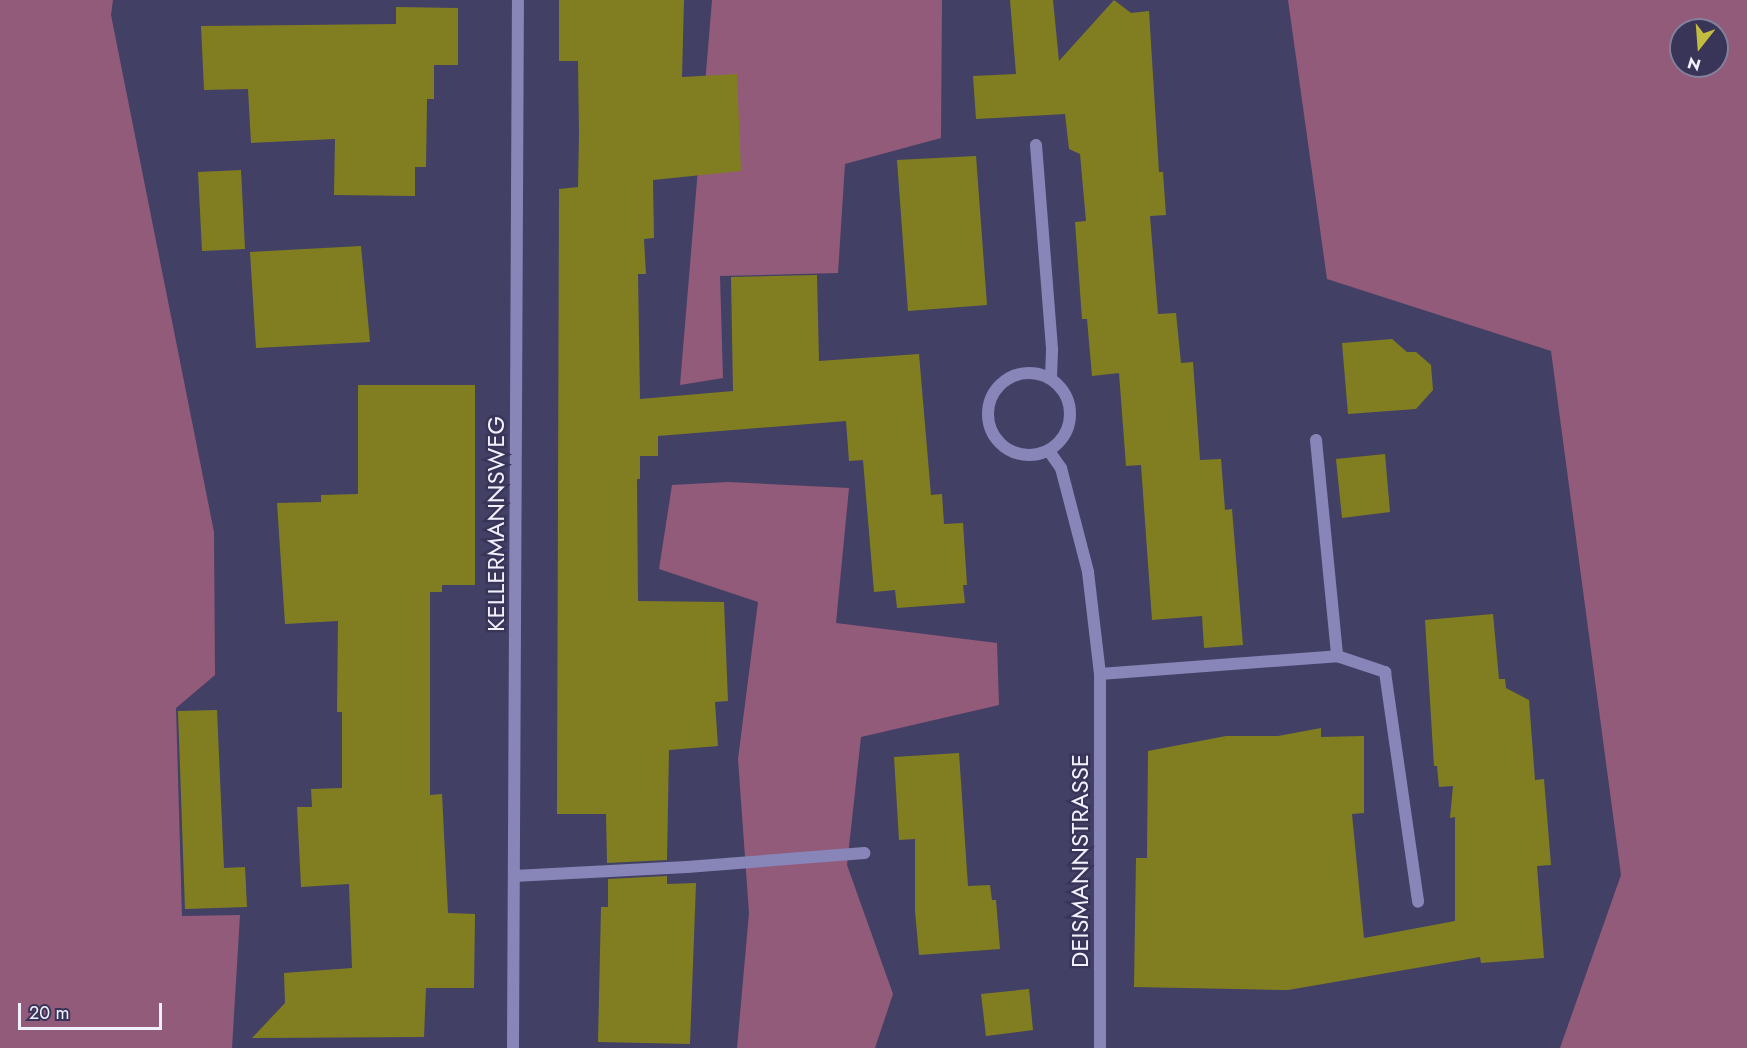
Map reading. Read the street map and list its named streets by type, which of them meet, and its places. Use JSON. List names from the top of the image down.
{
  "streets": {
    "street": ["KELLERMANNSWEG", "DEISMANNSTRASSE"]
  },
  "scale_bar": "20 m",
  "north": "bottom"
}
